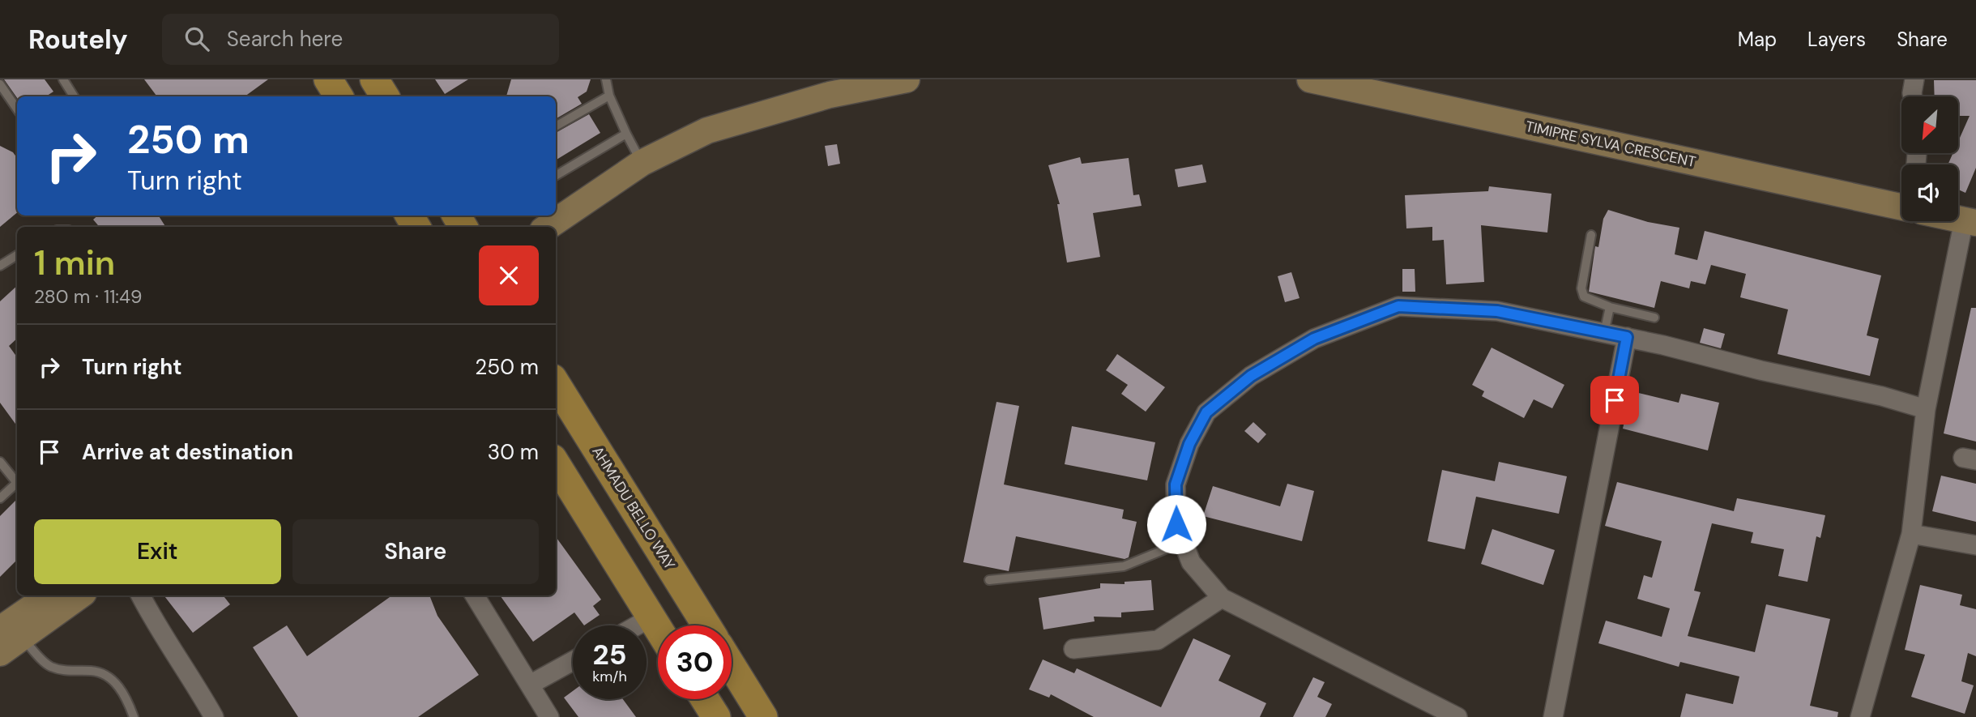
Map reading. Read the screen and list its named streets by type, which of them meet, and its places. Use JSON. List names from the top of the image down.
{
  "streets": {
    "main road": ["AHMADU BELLO WAY"],
    "street": ["TIMIPRE SYLVA CRESCENT"]
  },
  "north": "bottom left",
  "page": {
    "header": "Routely",
    "search": "Search here",
    "nav": ["Map", "Layers", "Share"],
    "turn": ["250 m", "Turn right"],
    "heading": ["1 min", "280 m · 11:49"],
    "list": [
      {
        "name": "Turn right",
        "value": "250 m"
      },
      {
        "name": "Arrive at destination",
        "value": "30 m"
      }
    ],
    "buttons": ["Exit", "Share"],
    "speed": "25 km/h",
    "limit": "30"
  }
}
